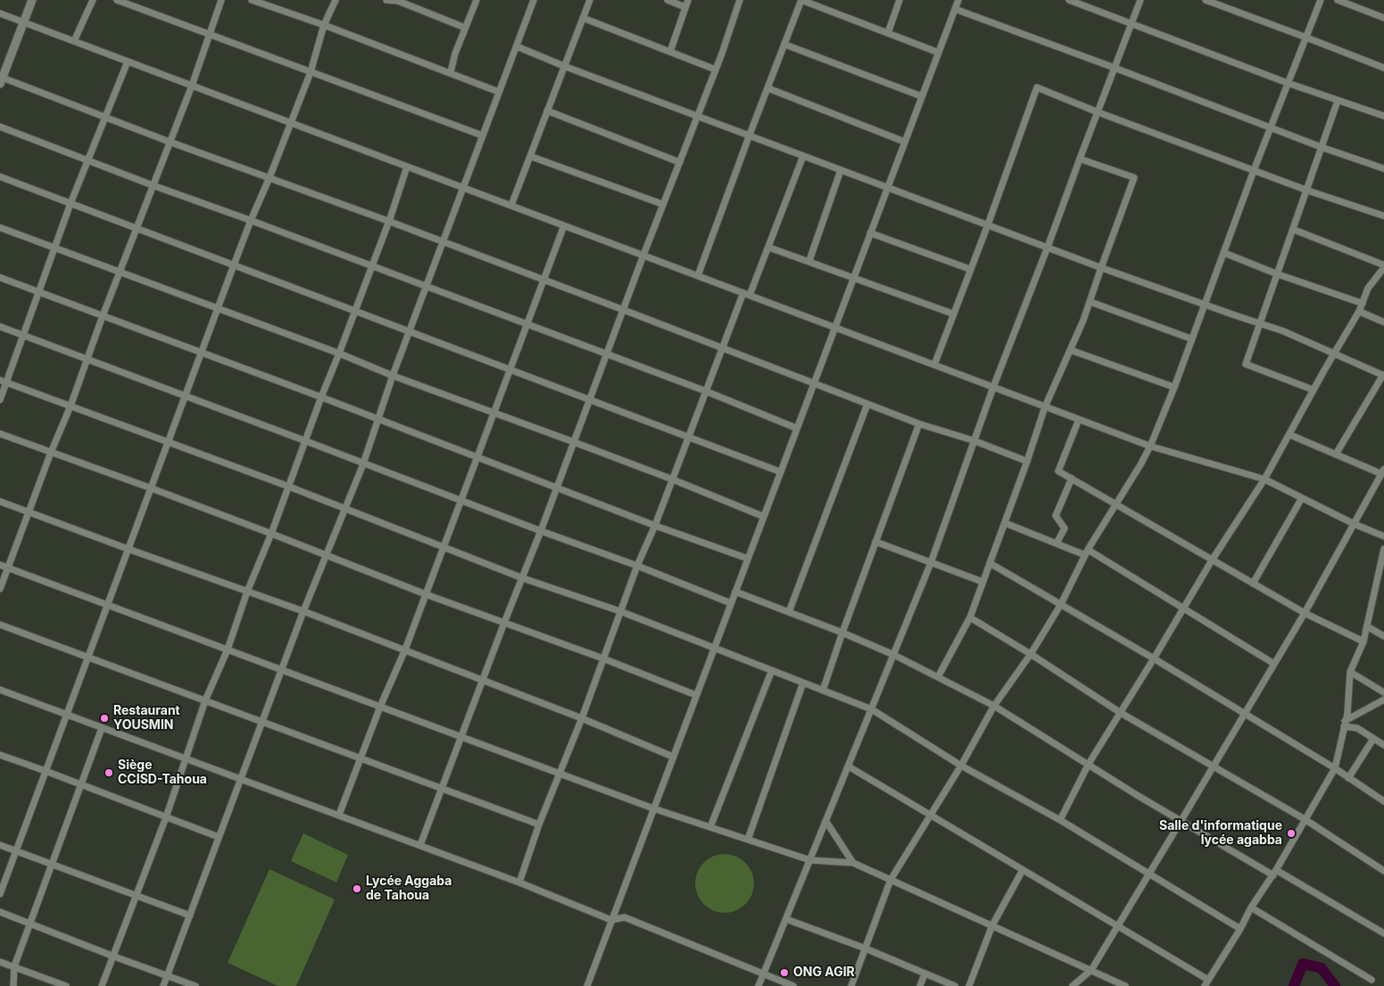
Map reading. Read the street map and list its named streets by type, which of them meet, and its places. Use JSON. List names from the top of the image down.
{
  "places": [
    "Restaurant YOUSMIN",
    "Siège CCISD-Tahoua",
    "Salle d'informatique lycée agabba",
    "Lycée Aggaba de Tahoua",
    "ONG AGIR"
  ]
}
